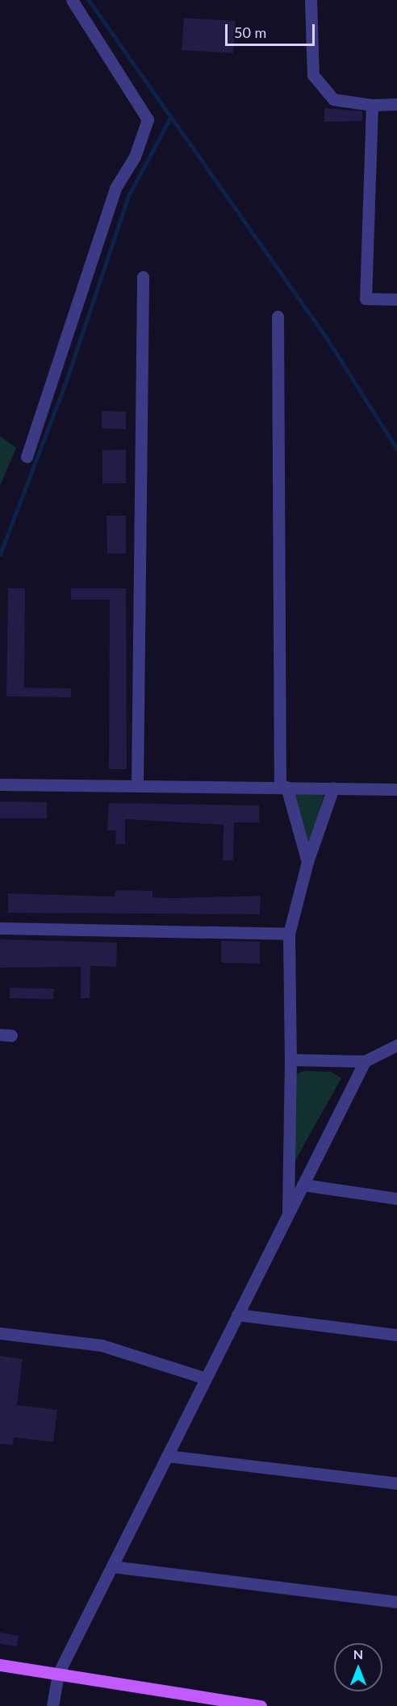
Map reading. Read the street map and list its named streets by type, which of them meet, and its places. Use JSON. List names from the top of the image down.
{
  "scale_bar": "50 m",
  "north": "top"
}
